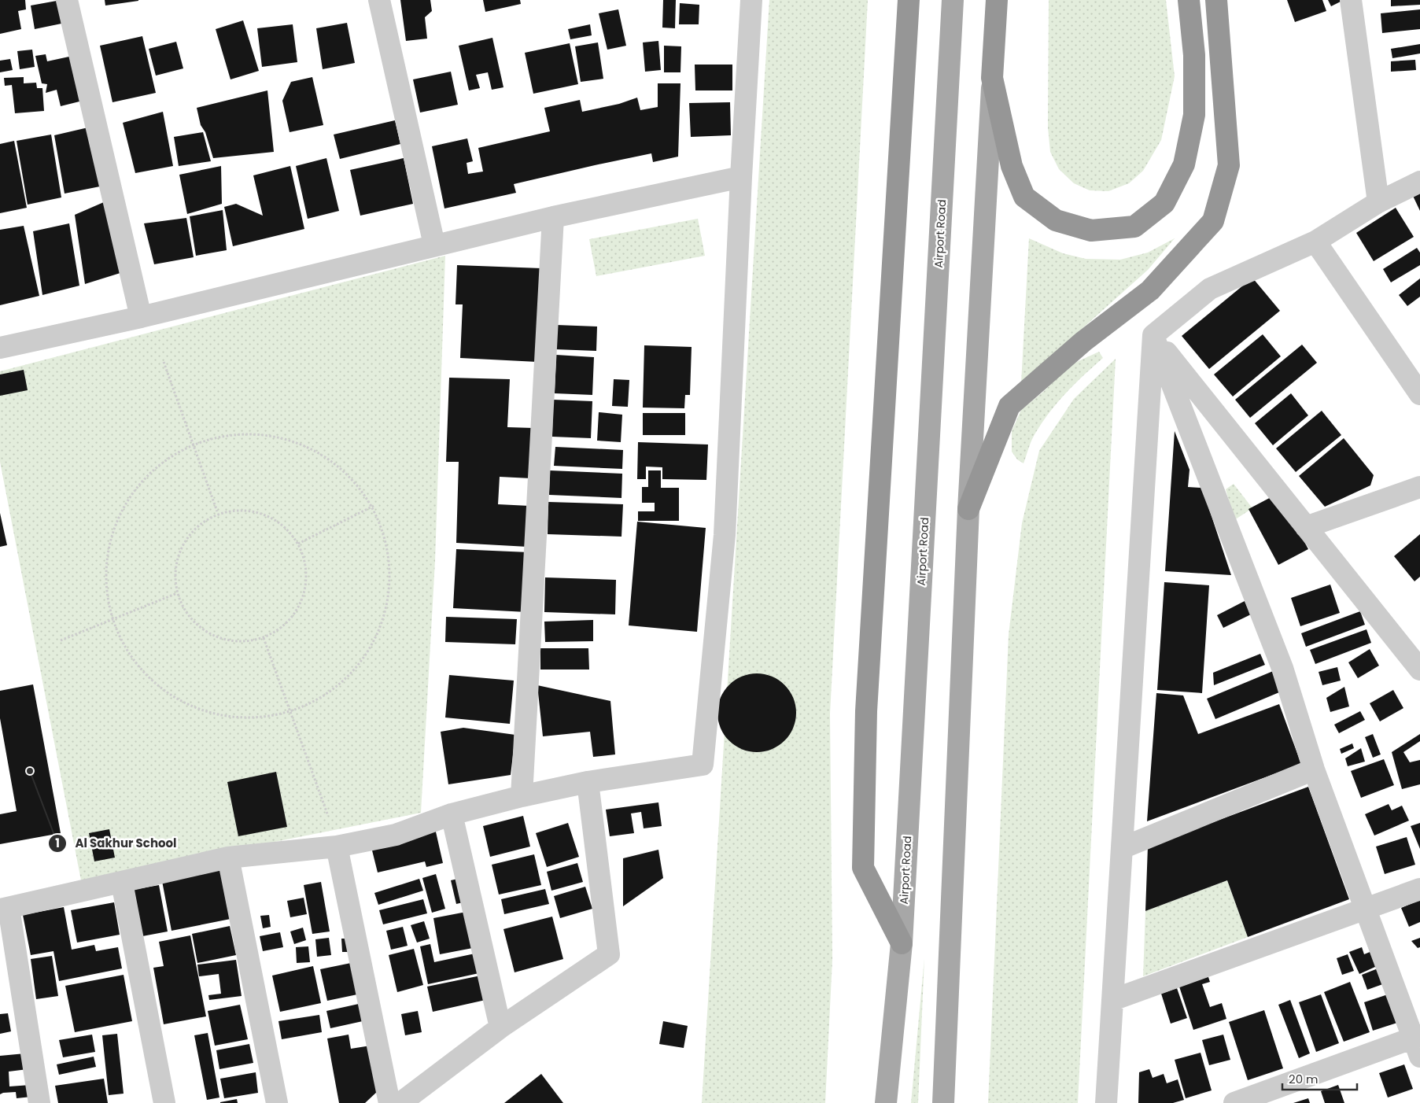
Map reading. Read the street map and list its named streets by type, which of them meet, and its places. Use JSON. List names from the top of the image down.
{
  "streets": {
    "main road": ["Airport Road"]
  },
  "places": ["Al Sakhur School"],
  "scale_bar": "20 m"
}
